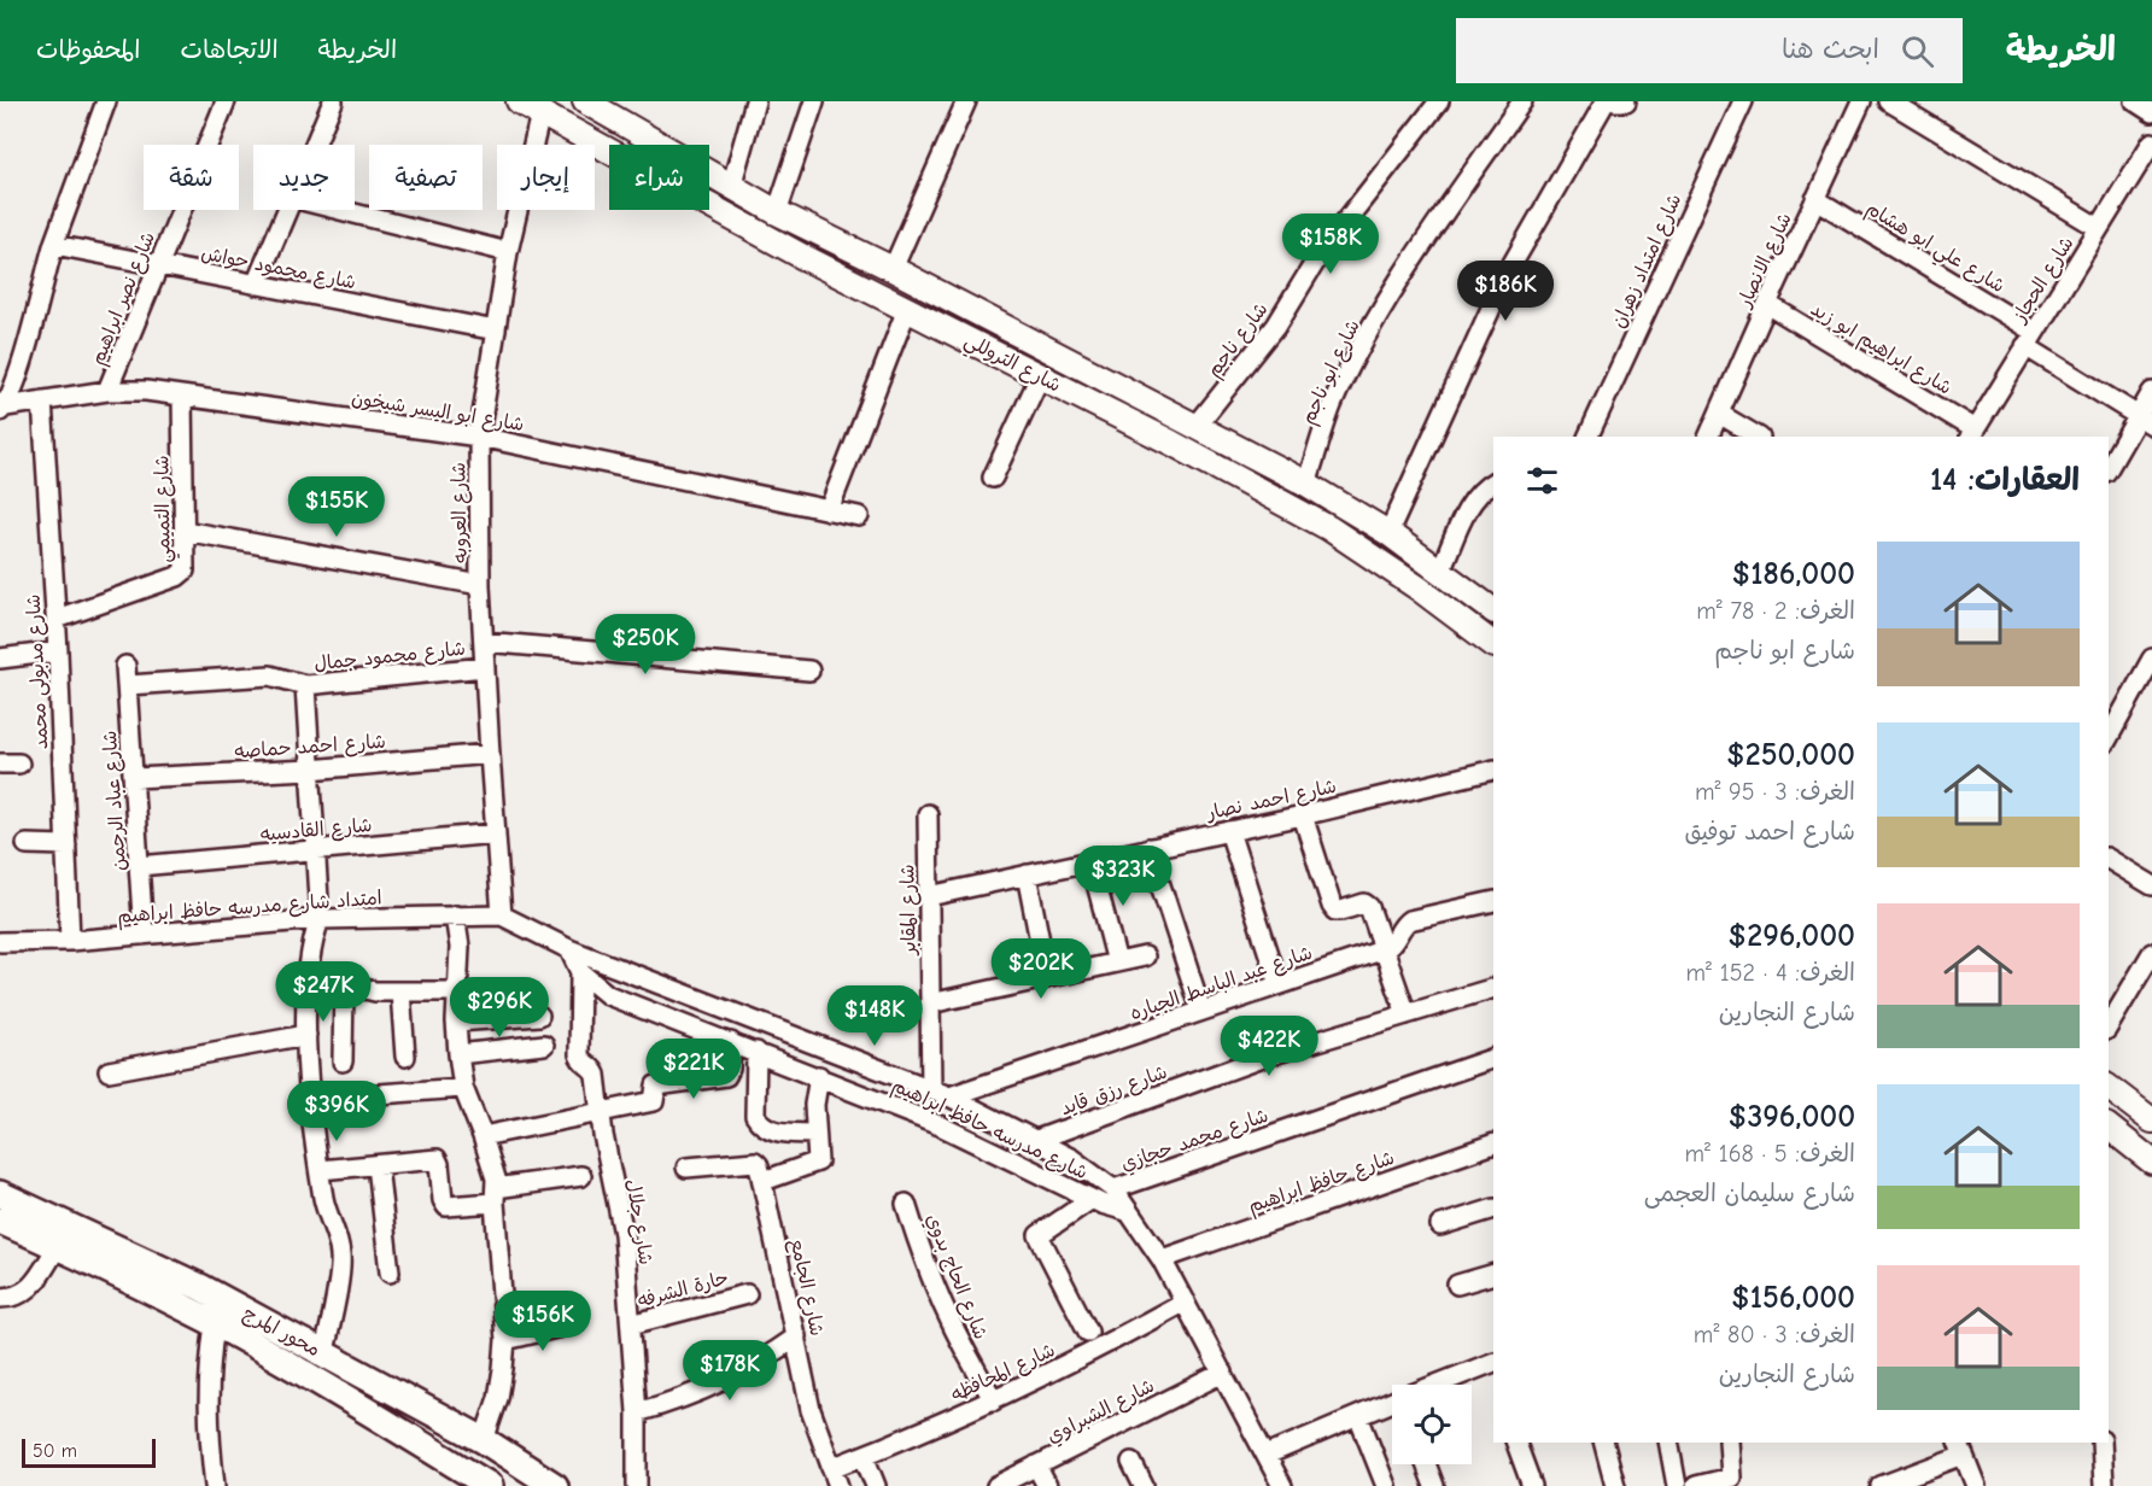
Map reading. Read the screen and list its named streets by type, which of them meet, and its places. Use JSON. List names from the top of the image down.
{
  "streets": {
    "main road": ["محور المرج"],
    "street": [
      "شارع علي ابو هشام",
      "شارع الانصار",
      "شارع امتداد زهران",
      "شارع محمود حواش",
      "شارع الحجاز",
      "شارع نصر ابراهيم",
      "شارع ناجم",
      "شارع ابراهيم ابو زيد",
      "شارع التروللي",
      "شارع ابو ناجم",
      "شارع ابو اليسر شيخون",
      "شارع التميمي",
      "شارع العروبه",
      "شارع محمود جمال",
      "شارع مدبولى محمد",
      "شارع احمد حماصه",
      "شارع احمد نصار",
      "شارع عباد الرحمن",
      "شارع القادسيه",
      "امتداد شارع مدرسه حافظ ابراهيم",
      "شارع المقابر",
      "شارع عبد الباسط الجياره",
      "شارع رزق قايد",
      "شارع مدرسه حافظ ابراهيم",
      "شارع محمد حجازي",
      "شارع حافظ ابراهيم",
      "شارع جلال",
      "شارع الحاج بدوي",
      "شارع الجامع",
      "حارة الشرفه",
      "شارع المحافظه",
      "شارع الشبراوي"
    ]
  },
  "crossings": [
    ["شارع علي ابو هشام", "شارع الانصار"],
    ["شارع علي ابو هشام", "شارع الحجاز"],
    ["شارع الانصار", "شارع ابراهيم ابو زيد"],
    ["شارع محمود حواش", "شارع نصر ابراهيم"],
    ["شارع محمود حواش", "شارع العروبه"],
    ["شارع الحجاز", "شارع ابراهيم ابو زيد"],
    ["شارع نصر ابراهيم", "شارع ابو اليسر شيخون"],
    ["شارع ناجم", "شارع التروللي"],
    ["شارع التروللي", "شارع ابو ناجم"],
    ["شارع التروللي", "شارع العروبه"],
    ["شارع ابو اليسر شيخون", "شارع التميمي"],
    ["شارع ابو اليسر شيخون", "شارع العروبه"],
    ["شارع ابو اليسر شيخون", "شارع مدبولى محمد"],
    ["شارع التميمي", "شارع مدبولى محمد"],
    ["شارع العروبه", "شارع محمود جمال"],
    ["شارع العروبه", "شارع احمد حماصه"],
    ["شارع العروبه", "شارع القادسيه"],
    ["شارع العروبه", "امتداد شارع مدرسه حافظ ابراهيم"],
    ["شارع العروبه", "شارع مدرسه حافظ ابراهيم"],
    ["شارع محمود جمال", "شارع عباد الرحمن"],
    ["شارع مدبولى محمد", "امتداد شارع مدرسه حافظ ابراهيم"],
    ["شارع احمد حماصه", "شارع عباد الرحمن"],
    ["شارع احمد نصار", "شارع المقابر"],
    ["شارع عباد الرحمن", "شارع القادسيه"],
    ["شارع عباد الرحمن", "امتداد شارع مدرسه حافظ ابراهيم"],
    ["امتداد شارع مدرسه حافظ ابراهيم", "شارع مدرسه حافظ ابراهيم"],
    ["شارع المقابر", "شارع مدرسه حافظ ابراهيم"],
    ["شارع عبد الباسط الجياره", "شارع مدرسه حافظ ابراهيم"],
    ["شارع رزق قايد", "شارع مدرسه حافظ ابراهيم"],
    ["شارع مدرسه حافظ ابراهيم", "شارع محمد حجازي"],
    ["شارع مدرسه حافظ ابراهيم", "شارع حافظ ابراهيم"],
    ["شارع مدرسه حافظ ابراهيم", "شارع جلال"],
    ["شارع مدرسه حافظ ابراهيم", "شارع المحافظه"],
    ["شارع مدرسه حافظ ابراهيم", "شارع الشبراوي"],
    ["شارع جلال", "حارة الشرفه"],
    ["شارع الحاج بدوي", "شارع المحافظه"],
    ["شارع الجامع", "شارع المحافظه"]
  ],
  "scale_bar": "50 m",
  "page": {
    "header": "الخريطة",
    "search": "ابحث هنا",
    "nav": ["الخريطة", "الاتجاهات", "المحفوظات"],
    "chip": [
      "شراء",
      "إيجار",
      "تصفية",
      "جديد",
      "شقة"
    ],
    "price": [
      "$158K",
      "$186K",
      "$155K",
      "$250K",
      "$323K",
      "$202K",
      "$247K",
      "$296K",
      "$148K",
      "$422K",
      "$221K",
      "$396K",
      "$156K",
      "$178K"
    ],
    "heading": "العقارات: 14",
    "list": [
      {
        "name": "$186,000",
        "note": "الغرف: 2 · 78 m² · شارع ابو ناجم"
      },
      {
        "name": "$250,000",
        "note": "الغرف: 3 · 95 m² · شارع احمد توفيق"
      },
      {
        "name": "$296,000",
        "note": "الغرف: 4 · 152 m² · شارع النجارين"
      },
      {
        "name": "$396,000",
        "note": "الغرف: 5 · 168 m² · شارع سليمان العجمى"
      },
      {
        "name": "$156,000",
        "note": "الغرف: 3 · 80 m² · شارع النجارين"
      }
    ],
    "scale": "50 m"
  }
}
